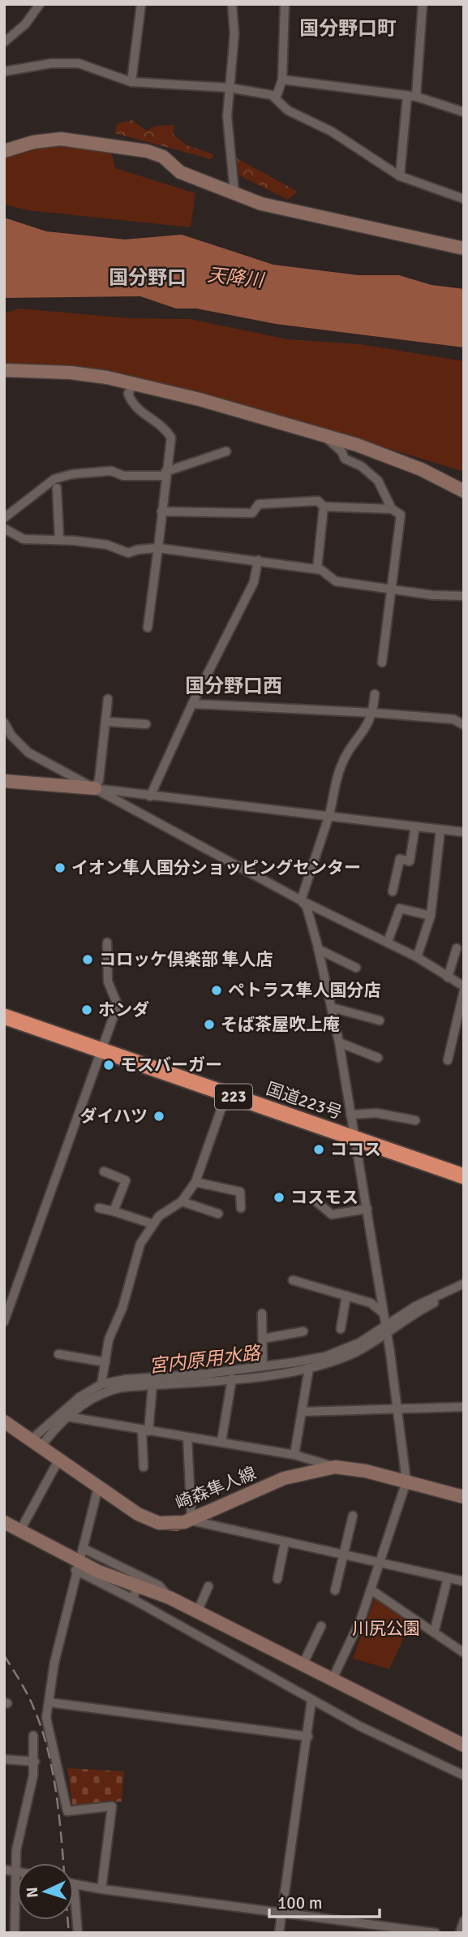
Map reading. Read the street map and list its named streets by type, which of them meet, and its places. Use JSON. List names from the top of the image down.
{
  "streets": {
    "highway": ["223", "国道223号"],
    "street": ["崎森隼人線"]
  },
  "districts": ["国分野口町", "国分野口", "国分野口西"],
  "water": ["天降川", "宮内原用水路"],
  "parks": ["川尻公園"],
  "places": [
    "イオン隼人国分ショッピングセンター",
    "コロッケ倶楽部 隼人店",
    "ペトラス隼人国分店",
    "ホンダ",
    "そば茶屋吹上庵",
    "モスバーガー",
    "ダイハツ",
    "ココス",
    "コスモス"
  ],
  "scale_bar": "100 m",
  "north": "left"
}
